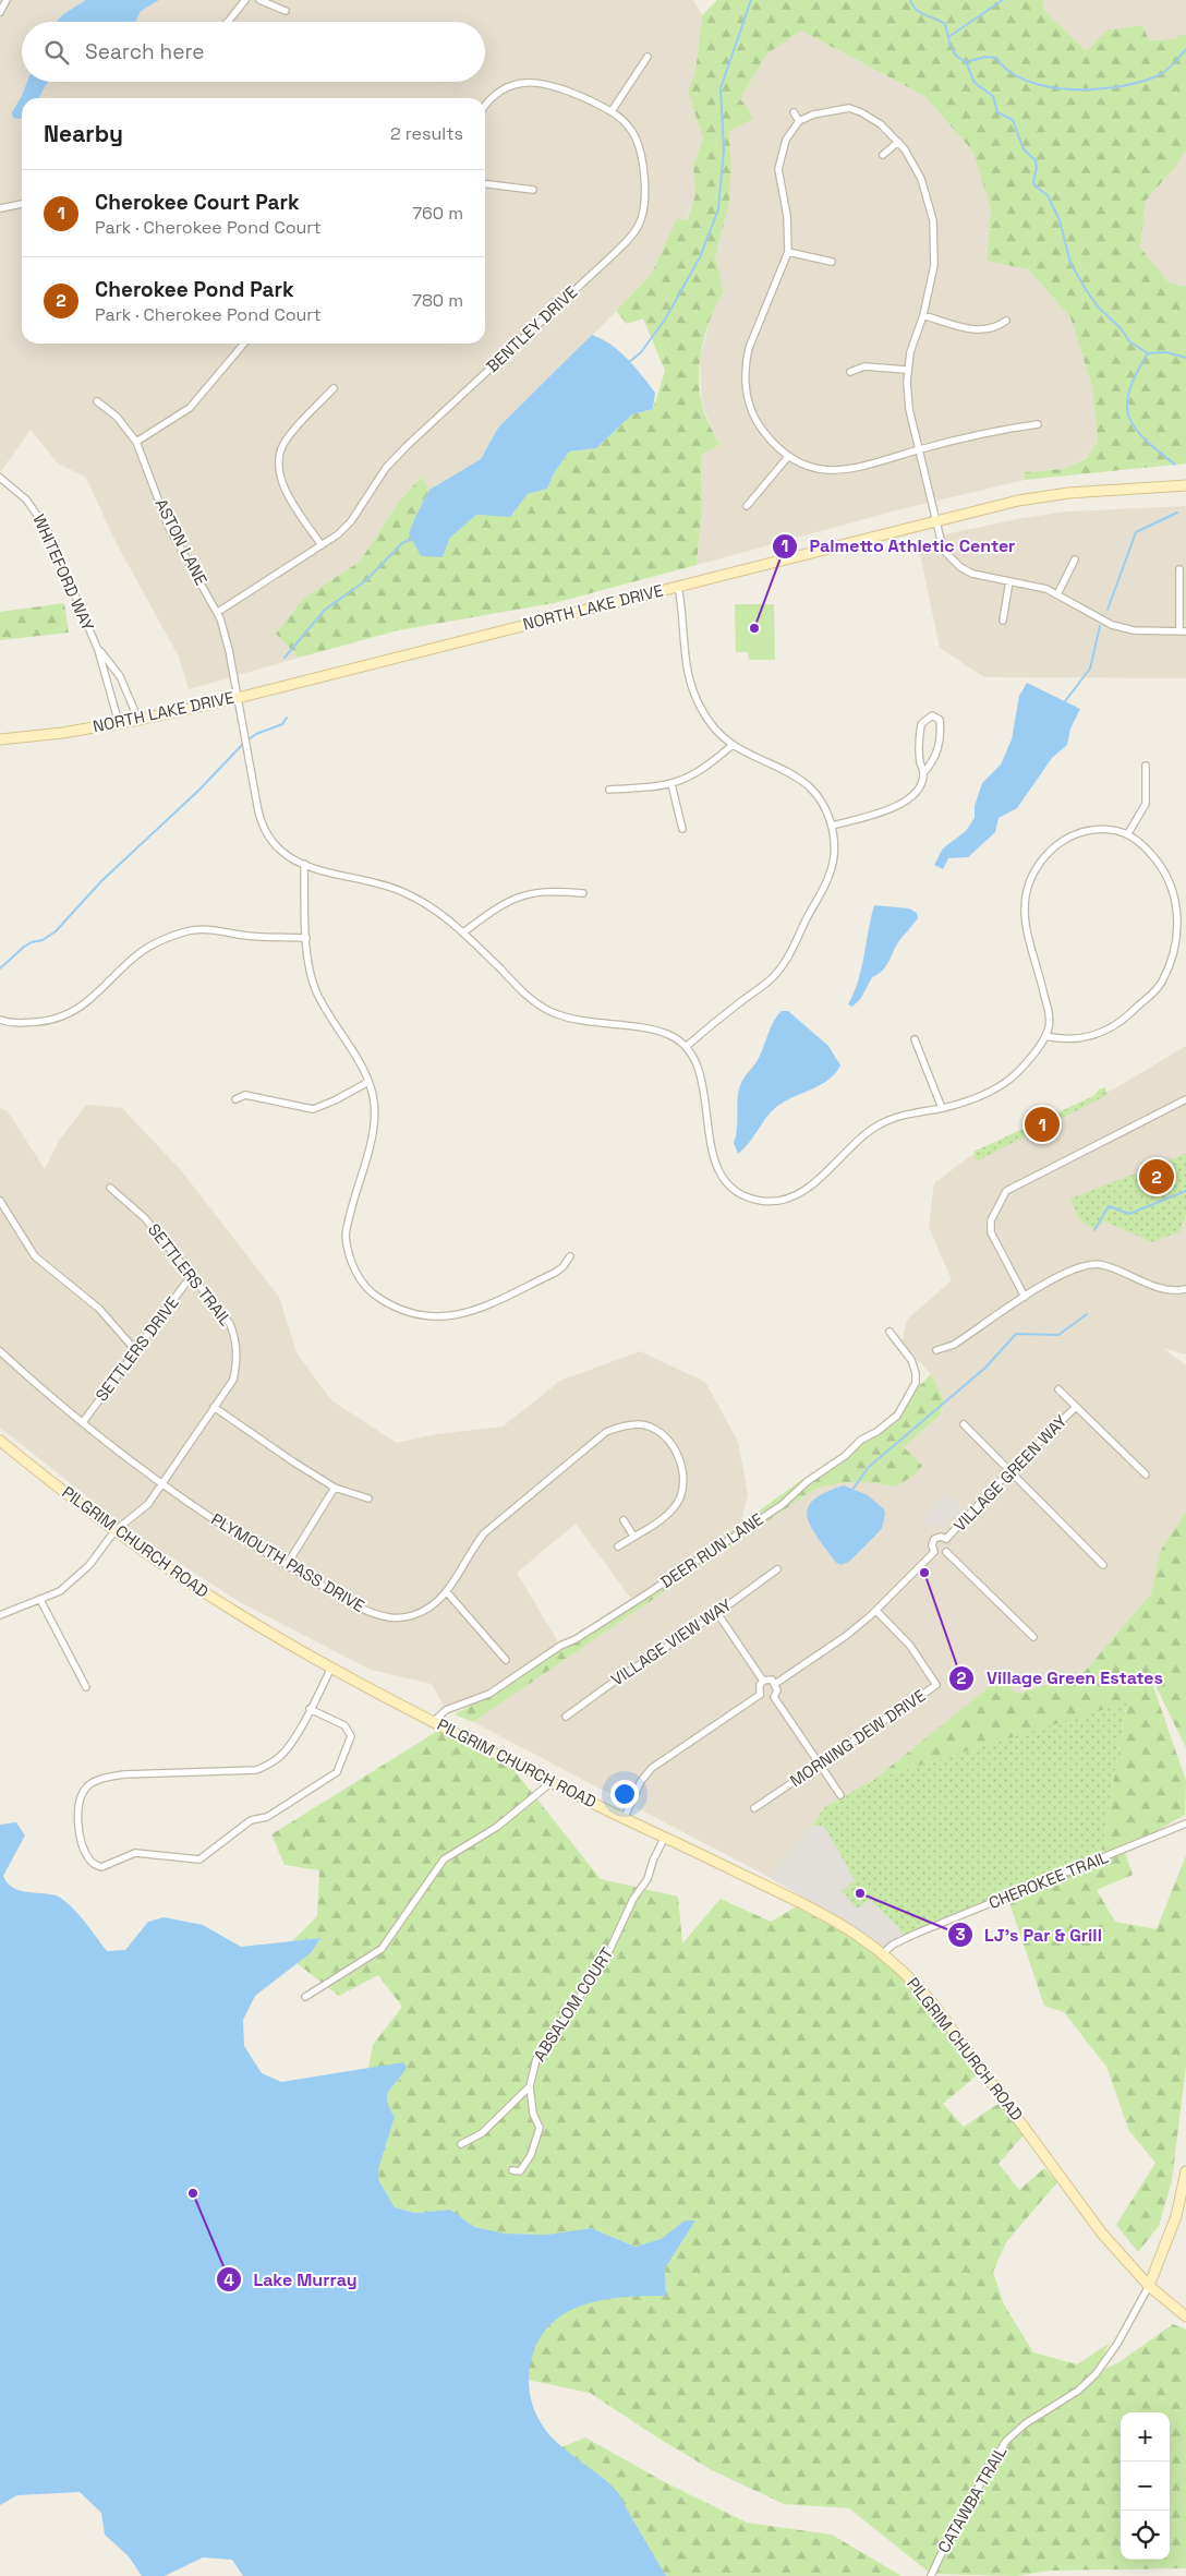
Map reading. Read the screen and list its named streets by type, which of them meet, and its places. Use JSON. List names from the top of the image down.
{
  "streets": {
    "street": [
      "BENTLEY DRIVE",
      "ASTON LANE",
      "WHITEFORD WAY",
      "NORTH LAKE DRIVE",
      "SETTLERS TRAIL",
      "SETTLERS DRIVE",
      "VILLAGE GREEN WAY",
      "PILGRIM CHURCH ROAD",
      "DEER RUN LANE",
      "PLYMOUTH PASS DRIVE",
      "VILLAGE VIEW WAY",
      "MORNING DEW DRIVE",
      "CHEROKEE TRAIL",
      "ABSALOM COURT",
      "CATAWBA TRAIL"
    ]
  },
  "crossings": [
    ["BENTLEY DRIVE", "ASTON LANE"],
    ["ASTON LANE", "NORTH LAKE DRIVE"],
    ["WHITEFORD WAY", "NORTH LAKE DRIVE"],
    ["SETTLERS TRAIL", "SETTLERS DRIVE"],
    ["SETTLERS TRAIL", "PILGRIM CHURCH ROAD"],
    ["SETTLERS TRAIL", "PLYMOUTH PASS DRIVE"],
    ["SETTLERS DRIVE", "PLYMOUTH PASS DRIVE"],
    ["VILLAGE GREEN WAY", "MORNING DEW DRIVE"],
    ["PILGRIM CHURCH ROAD", "DEER RUN LANE"],
    ["PILGRIM CHURCH ROAD", "CHEROKEE TRAIL"],
    ["PILGRIM CHURCH ROAD", "ABSALOM COURT"],
    ["PILGRIM CHURCH ROAD", "CATAWBA TRAIL"]
  ],
  "places": [
    "Palmetto Athletic Center",
    "Village Green Estates",
    "LJ's Par & Grill",
    "Lake Murray"
  ],
  "page": {
    "search": "Search here",
    "heading": ["Nearby", "2 results"],
    "list": [
      {
        "mark": "1",
        "name": "Cherokee Court Park",
        "note": "Park · Cherokee Pond Court",
        "value": "760 m"
      },
      {
        "mark": "2",
        "name": "Cherokee Pond Park",
        "note": "Park · Cherokee Pond Court",
        "value": "780 m"
      }
    ],
    "pins": ["1", "2"],
    "map_buttons": ["+", "−"]
  }
}
